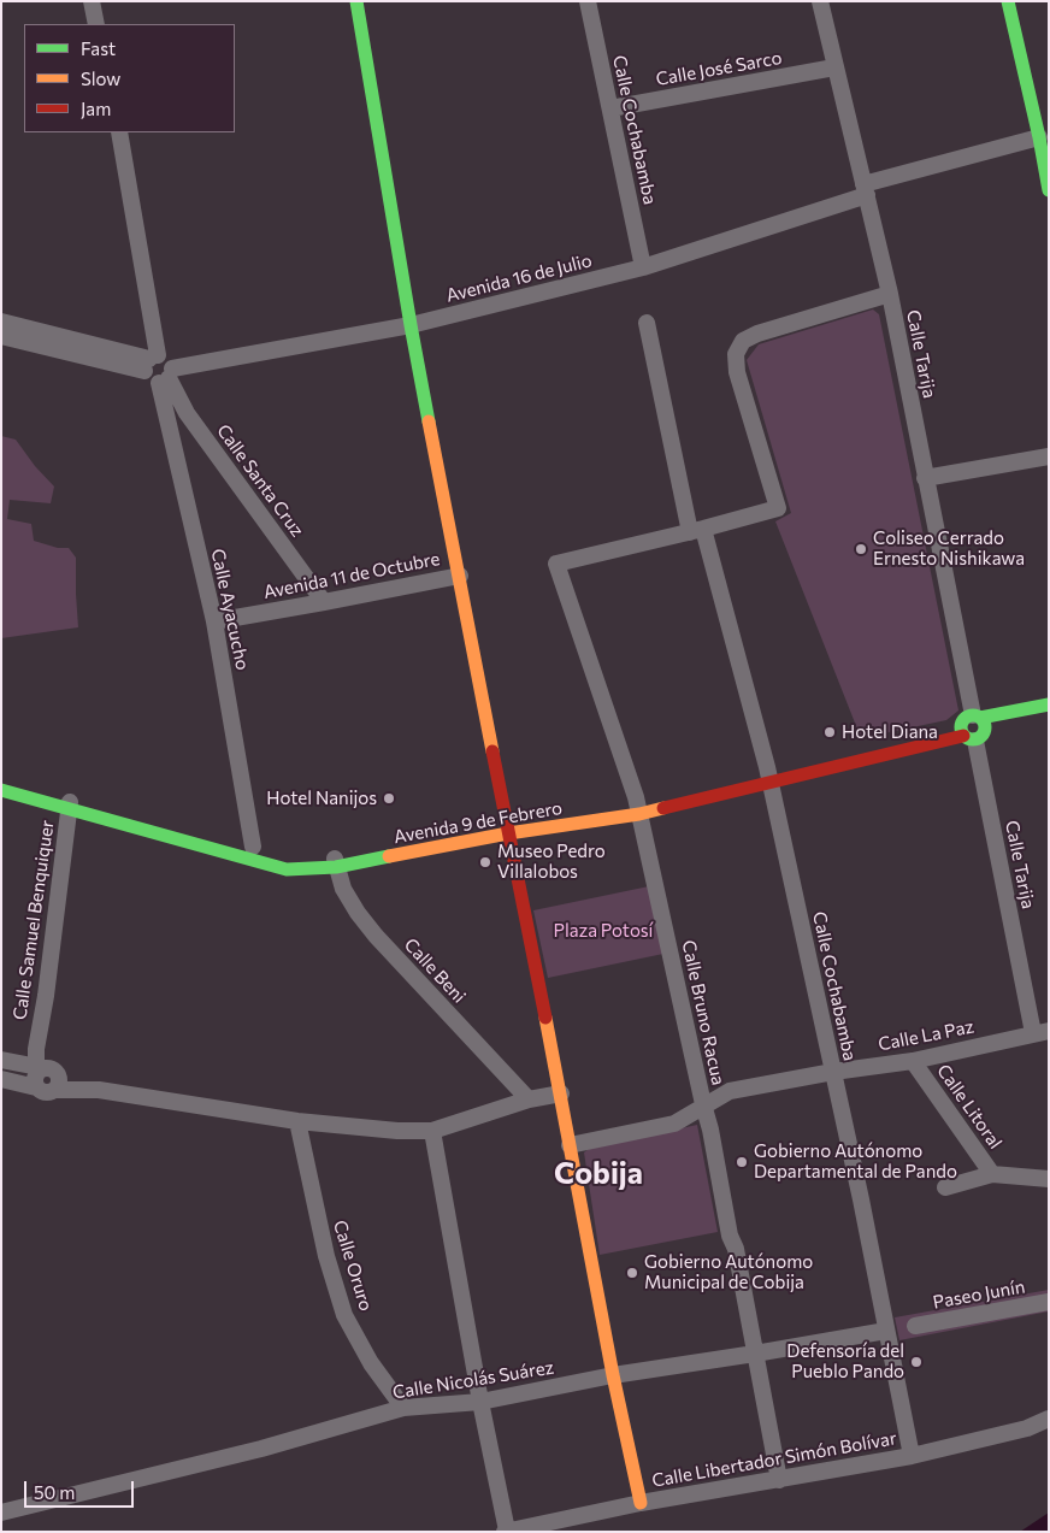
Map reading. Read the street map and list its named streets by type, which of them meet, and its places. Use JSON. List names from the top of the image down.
{
  "streets": {
    "street": [
      "Calle José Sarco",
      "Calle Cochabamba",
      "Avenida 16 de Julio",
      "Calle Tarija",
      "Calle Santa Cruz",
      "Avenida 11 de Octubre",
      "Calle Ayacucho",
      "Avenida 9 de Febrero",
      "Calle Samuel Benquiquer",
      "Calle Beni",
      "Calle Bruno Racua",
      "Calle La Paz",
      "Calle Litoral",
      "Calle Oruro",
      "Paseo Junín",
      "Calle Nicolás Suárez",
      "Calle Libertador Simón Bolívar"
    ]
  },
  "crossings": [
    ["Calle José Sarco", "Calle Cochabamba"],
    ["Calle José Sarco", "Calle Tarija"],
    ["Calle Cochabamba", "Avenida 16 de Julio"],
    ["Calle Cochabamba", "Avenida 9 de Febrero"],
    ["Calle Cochabamba", "Calle Bruno Racua"],
    ["Calle Cochabamba", "Calle La Paz"],
    ["Calle Cochabamba", "Calle Nicolás Suárez"],
    ["Calle Cochabamba", "Calle Libertador Simón Bolívar"],
    ["Avenida 16 de Julio", "Calle Tarija"],
    ["Avenida 16 de Julio", "Calle Santa Cruz"],
    ["Avenida 16 de Julio", "Calle Ayacucho"],
    ["Calle Tarija", "Avenida 9 de Febrero"],
    ["Calle Tarija", "Calle La Paz"],
    ["Calle Santa Cruz", "Avenida 11 de Octubre"],
    ["Calle Santa Cruz", "Calle Ayacucho"],
    ["Avenida 11 de Octubre", "Calle Ayacucho"],
    ["Calle Ayacucho", "Avenida 9 de Febrero"],
    ["Avenida 9 de Febrero", "Calle Samuel Benquiquer"],
    ["Avenida 9 de Febrero", "Calle Beni"],
    ["Avenida 9 de Febrero", "Calle Bruno Racua"],
    ["Calle Bruno Racua", "Calle La Paz"],
    ["Calle Bruno Racua", "Calle Nicolás Suárez"],
    ["Calle Bruno Racua", "Calle Libertador Simón Bolívar"],
    ["Calle La Paz", "Calle Litoral"],
    ["Calle Oruro", "Calle Nicolás Suárez"]
  ],
  "districts": ["Cobija"],
  "parks": ["Plaza Potosí"],
  "places": [
    "Coliseo Cerrado Ernesto Nishikawa",
    "Hotel Diana",
    "Hotel Nanijos",
    "Museo Pedro Villalobos",
    "Gobierno Autónomo Departamental de Pando",
    "Gobierno Autónomo Municipal de Cobija",
    "Defensoría del Pueblo Pando"
  ],
  "legend": ["Fast", "Slow", "Jam"],
  "scale_bar": "50 m"
}
